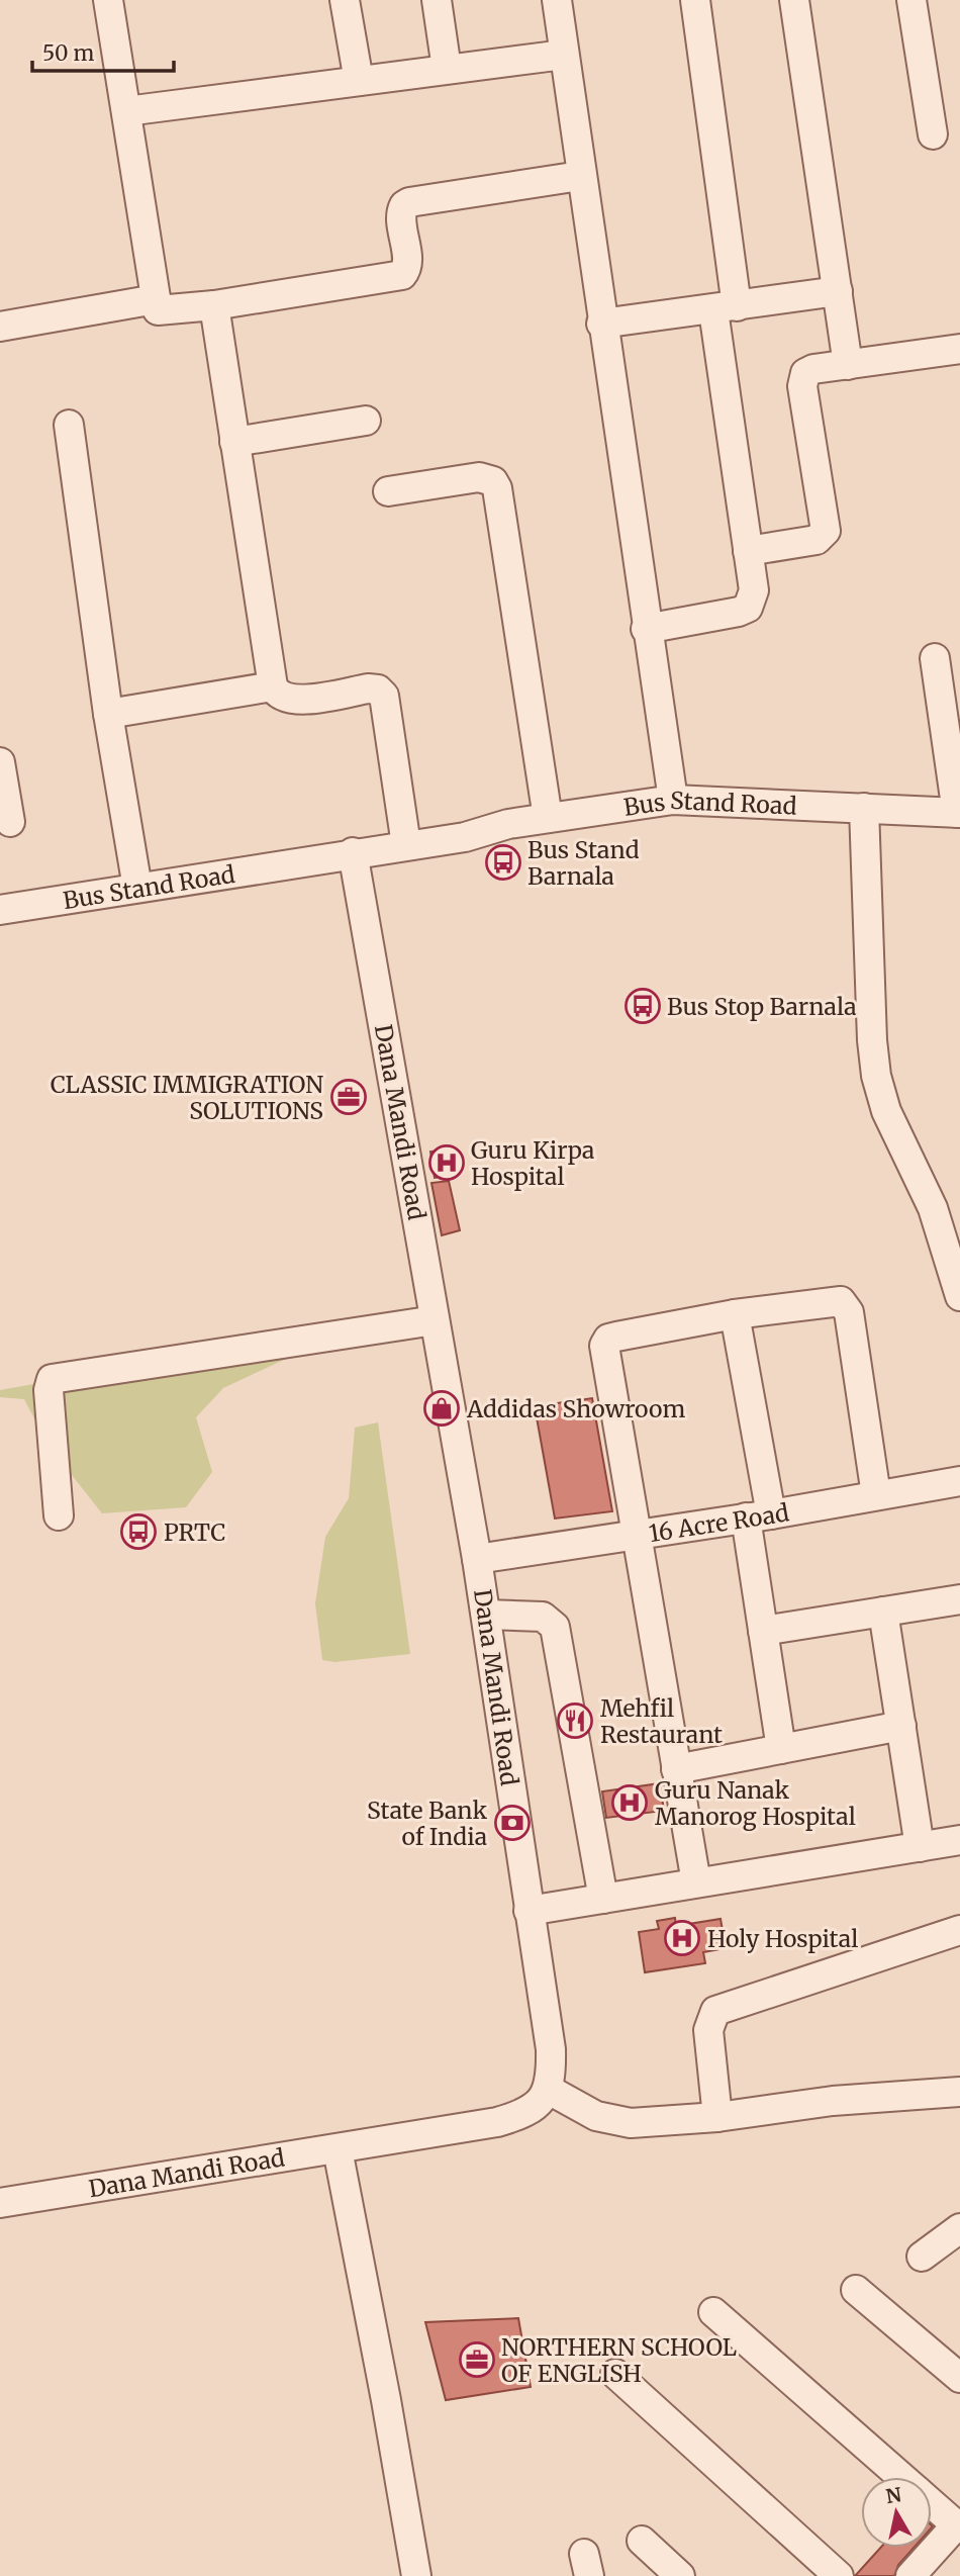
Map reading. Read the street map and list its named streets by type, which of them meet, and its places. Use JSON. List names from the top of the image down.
{
  "streets": {
    "street": ["Bus Stand Road", "Dana Mandi Road", "16 Acre Road"]
  },
  "crossings": [
    ["Bus Stand Road", "Dana Mandi Road"],
    ["Dana Mandi Road", "16 Acre Road"]
  ],
  "places": {
    "bus stop": ["Bus Stand Barnala", "Bus Stop Barnala", "PRTC"],
    "office": ["CLASSIC IMMIGRATION SOLUTIONS", "NORTHERN SCHOOL OF ENGLISH"],
    "hospital": ["Guru Kirpa Hospital", "Guru Nanak Manorog Hospital", "Holy Hospital"],
    "shop": ["Addidas Showroom"],
    "restaurant": ["Mehfil Restaurant"],
    "bank": ["State Bank of India"]
  },
  "scale_bar": "50 m",
  "north": "top"
}
